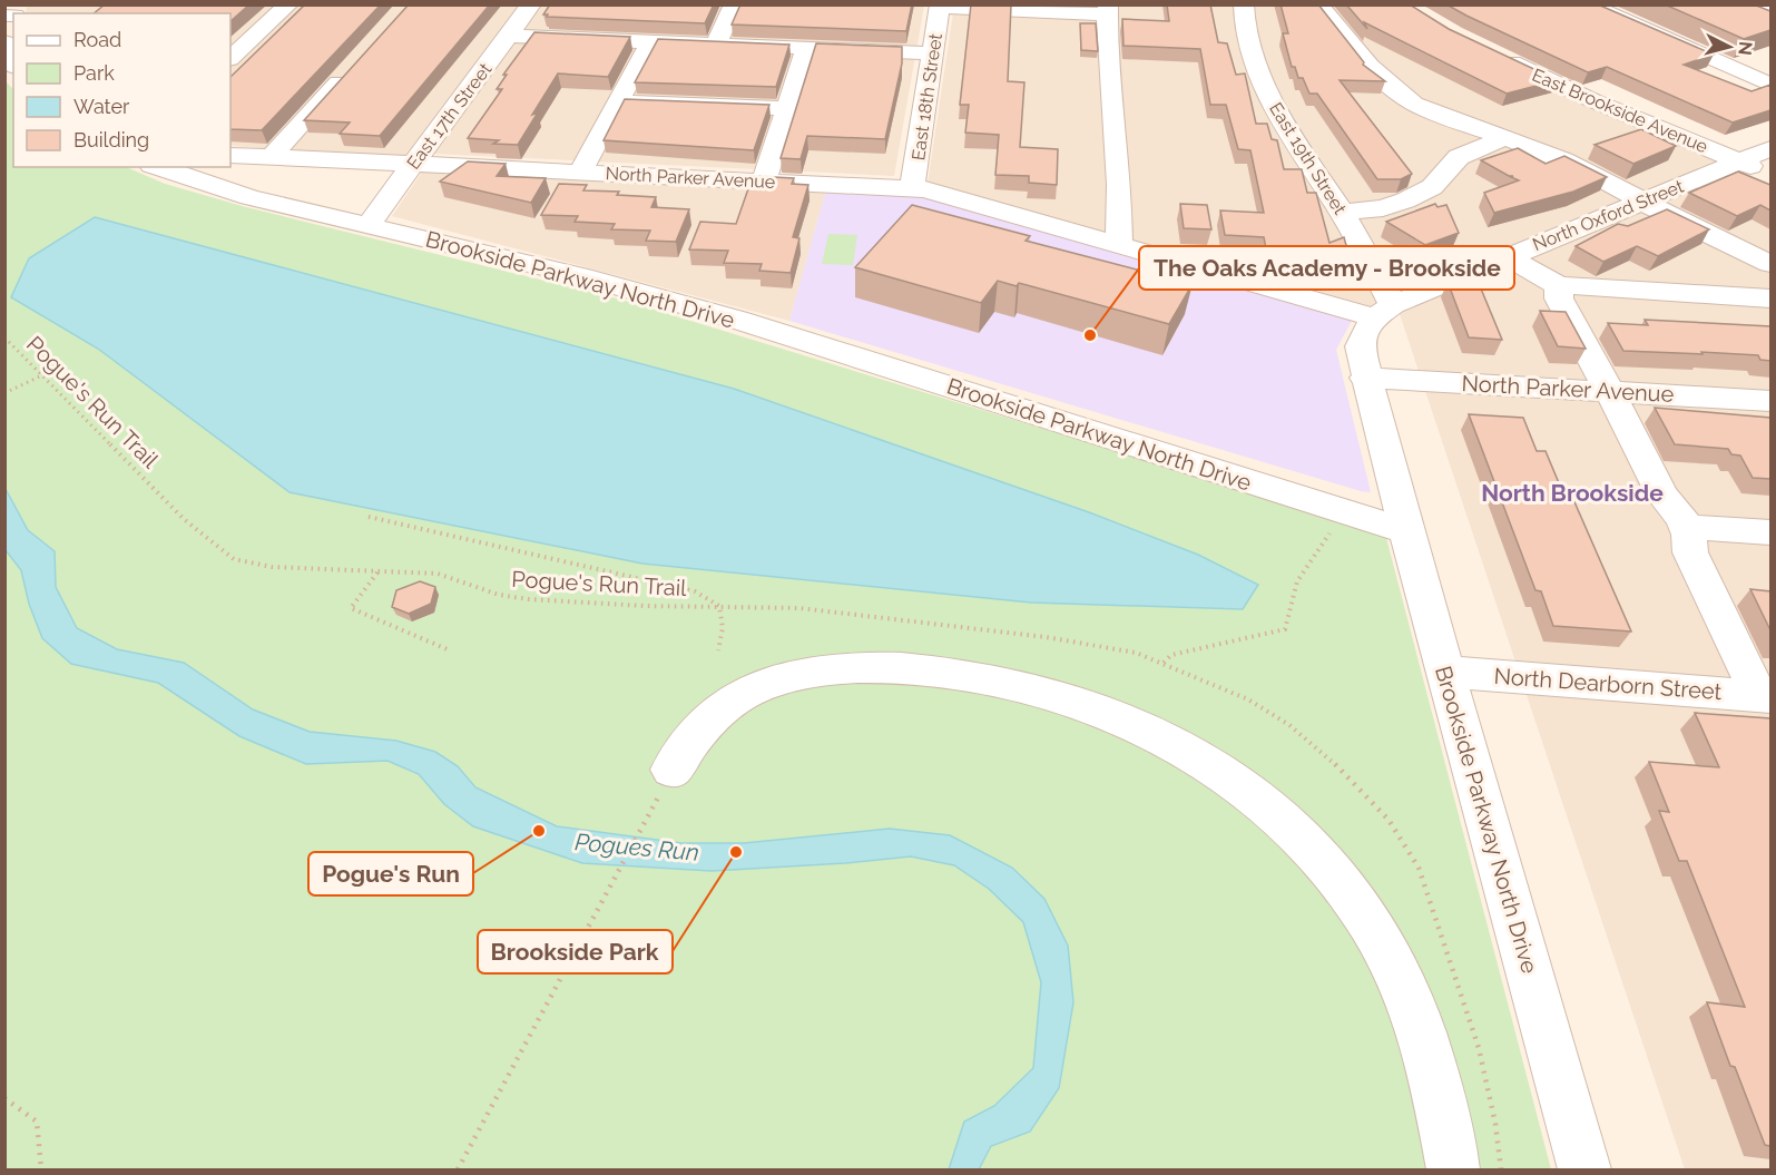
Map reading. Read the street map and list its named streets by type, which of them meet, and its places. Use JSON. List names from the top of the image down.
{
  "streets": {
    "street": [
      "East 18th Street",
      "East Brookside Avenue",
      "East 17th Street",
      "East 19th Street",
      "North Parker Avenue",
      "North Oxford Street",
      "Brookside Parkway North Drive",
      "North Dearborn Street"
    ],
    "path": ["Pogue's Run Trail"]
  },
  "crossings": [
    ["East 18th Street", "North Parker Avenue"],
    ["East Brookside Avenue", "North Oxford Street"],
    ["East 17th Street", "North Parker Avenue"],
    ["East 17th Street", "Brookside Parkway North Drive"],
    ["East 19th Street", "North Parker Avenue"],
    ["East 19th Street", "North Oxford Street"],
    ["North Parker Avenue", "North Oxford Street"],
    ["Brookside Parkway North Drive", "North Dearborn Street"]
  ],
  "districts": ["North Brookside"],
  "water": ["Pogues Run"],
  "places": ["The Oaks Academy - Brookside", "Pogue's Run", "Brookside Park"],
  "legend": [
    "Road",
    "Park",
    "Water",
    "Building"
  ],
  "north": "right"
}
